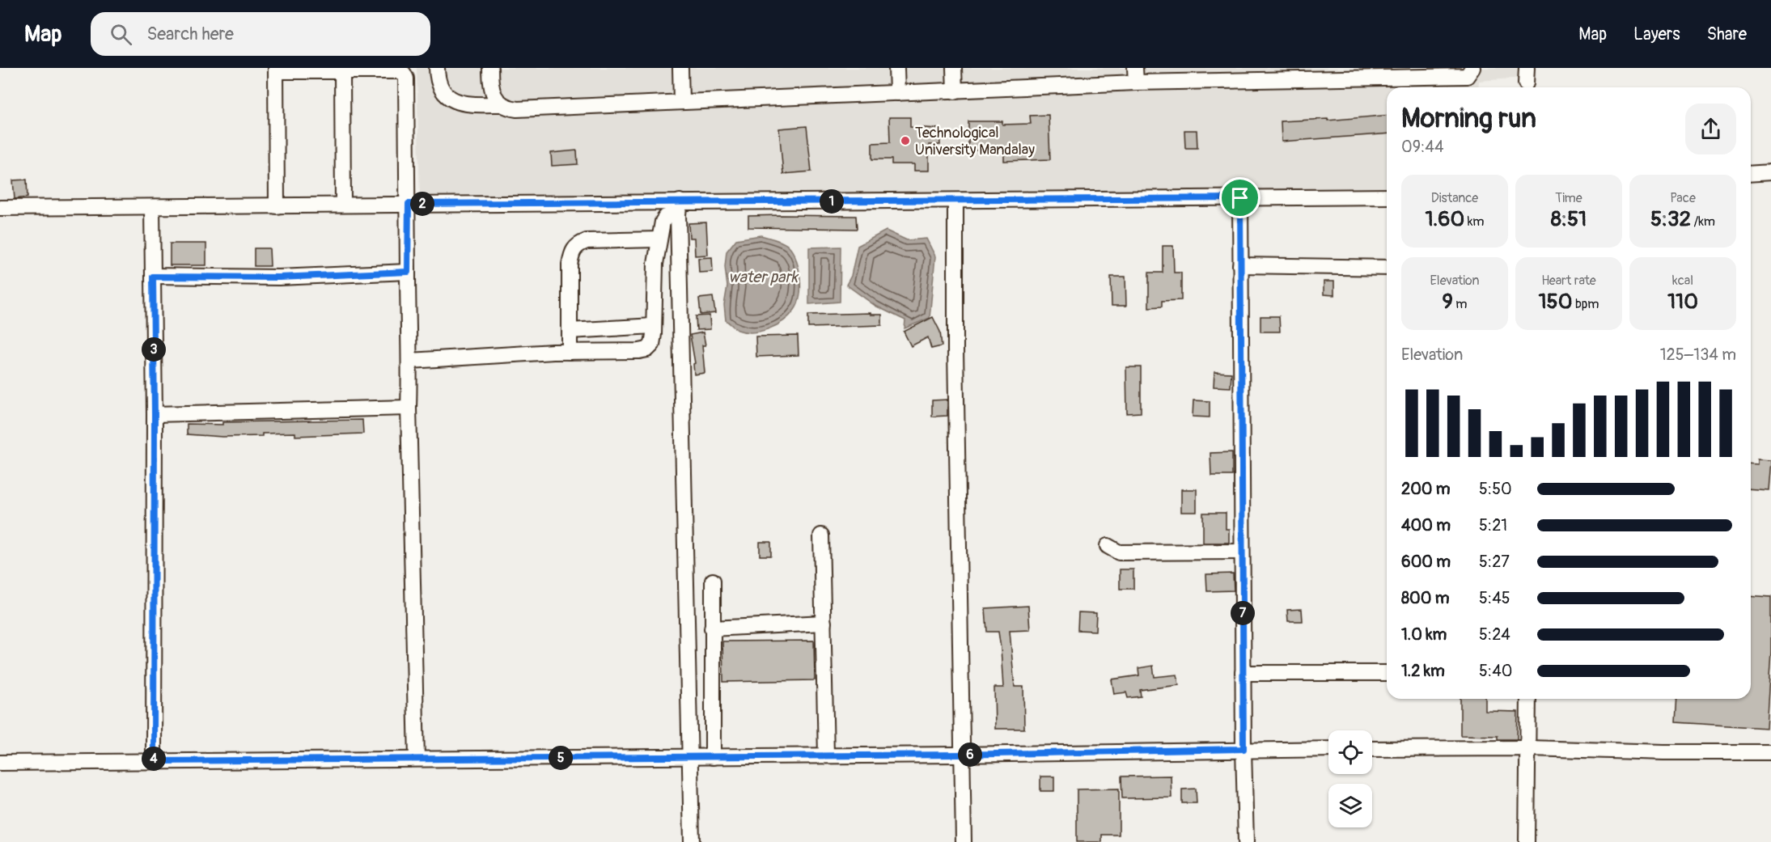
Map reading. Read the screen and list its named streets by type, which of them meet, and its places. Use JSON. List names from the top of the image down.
{
  "water": ["water park"],
  "places": ["Technological University Mandalay"],
  "page": {
    "header": "Map",
    "search": "Search here",
    "nav": ["Map", "Layers", "Share"],
    "heading": ["Morning run", "09:44"],
    "stats": [
      ["Distance", "1.60 km"],
      ["Time", "8:51"],
      ["Pace", "5:32 /km"],
      ["Elevation", "9 m"],
      ["Heart rate", "150 bpm"],
      ["kcal", "110"]
    ],
    "pins": [
      "1",
      "2",
      "3",
      "7",
      "6",
      "5",
      "4"
    ],
    "chart": ["Elevation", "125–134 m"],
    "list": [
      {
        "name": "200 m",
        "note": "5:50"
      },
      {
        "name": "400 m",
        "note": "5:21"
      },
      {
        "name": "600 m",
        "note": "5:27"
      },
      {
        "name": "800 m",
        "note": "5:45"
      },
      {
        "name": "1.0 km",
        "note": "5:24"
      },
      {
        "name": "1.2 km",
        "note": "5:40"
      }
    ]
  }
}
